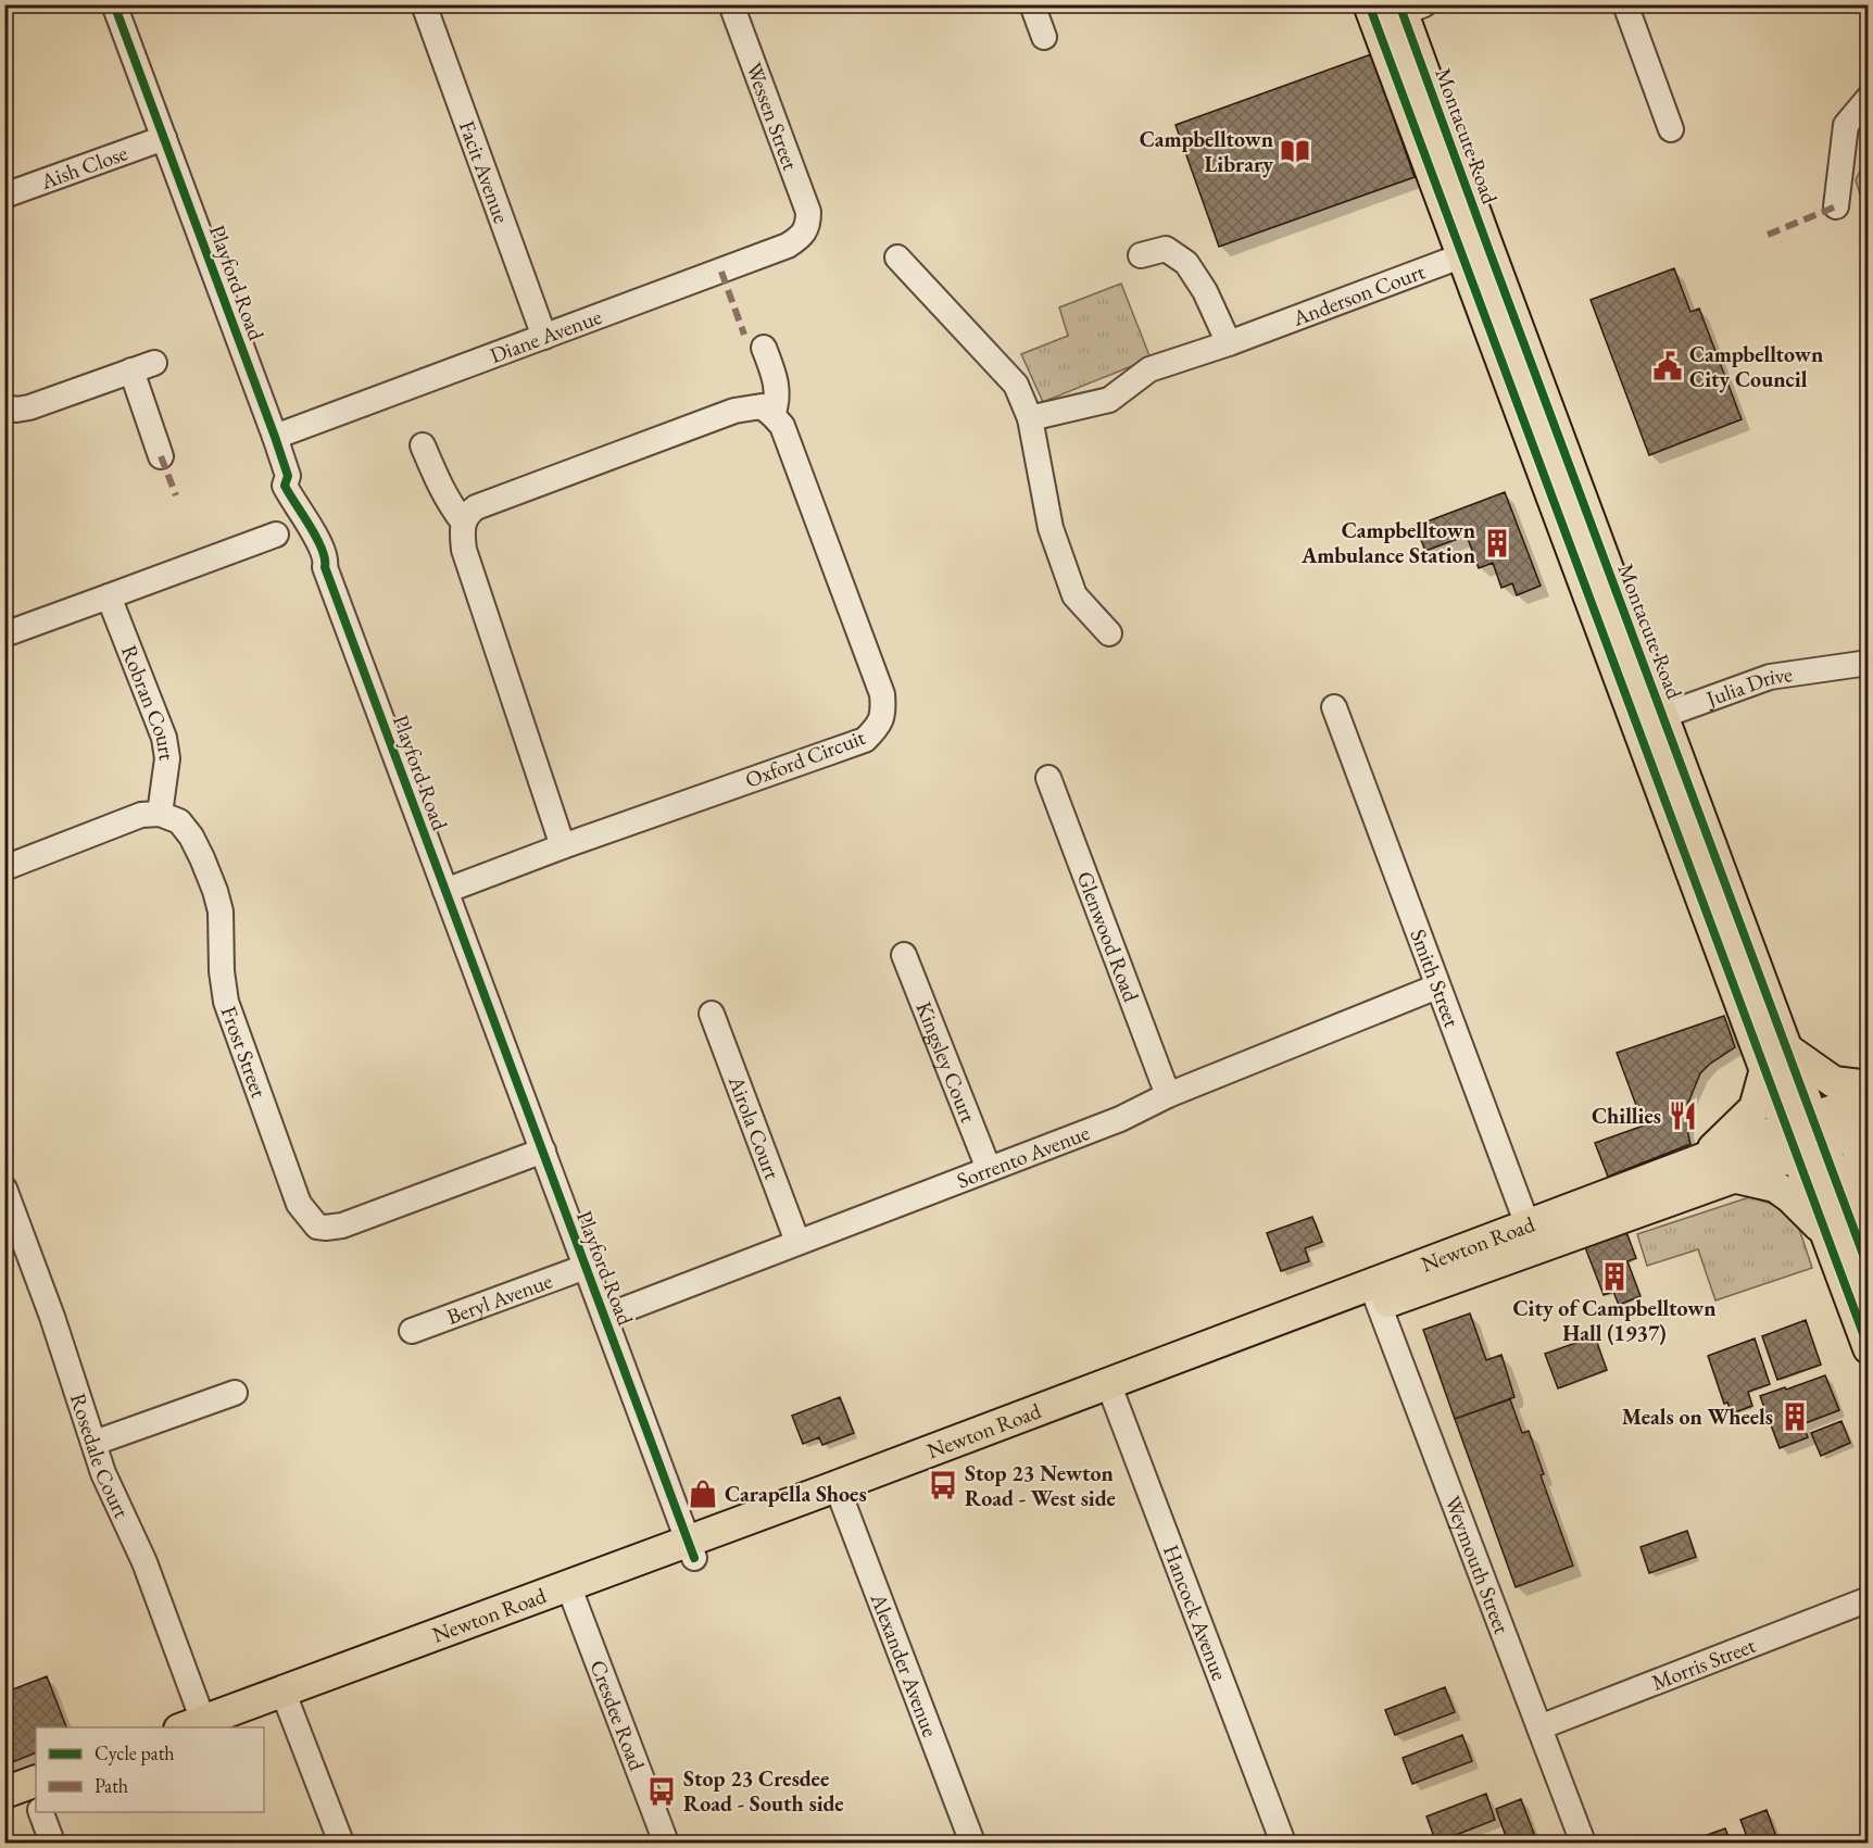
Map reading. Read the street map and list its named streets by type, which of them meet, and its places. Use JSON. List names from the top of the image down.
{
  "streets": {
    "main road": ["Montacute Road", "Newton Road"],
    "street": [
      "Wessen Street",
      "Aish Close",
      "Facit Avenue",
      "Playford Road",
      "Anderson Court",
      "Diane Avenue",
      "Julia Drive",
      "Robran Court",
      "Oxford Circuit",
      "Glenwood Road",
      "Smith Street",
      "Frost Street",
      "Kingsley Court",
      "Airola Court",
      "Sorrento Avenue",
      "Beryl Avenue",
      "Rosedale Court",
      "Weymouth Street",
      "Hancock Avenue",
      "Morris Street",
      "Alexander Avenue",
      "Cresdee Road"
    ]
  },
  "crossings": [
    ["Wessen Street", "Diane Avenue"],
    ["Montacute Road", "Anderson Court"],
    ["Montacute Road", "Julia Drive"],
    ["Montacute Road", "Newton Road"],
    ["Aish Close", "Playford Road"],
    ["Facit Avenue", "Diane Avenue"],
    ["Playford Road", "Diane Avenue"],
    ["Playford Road", "Oxford Circuit"],
    ["Playford Road", "Frost Street"],
    ["Playford Road", "Sorrento Avenue"],
    ["Playford Road", "Newton Road"],
    ["Playford Road", "Beryl Avenue"],
    ["Robran Court", "Frost Street"],
    ["Glenwood Road", "Sorrento Avenue"],
    ["Smith Street", "Sorrento Avenue"],
    ["Smith Street", "Newton Road"],
    ["Kingsley Court", "Sorrento Avenue"],
    ["Airola Court", "Sorrento Avenue"],
    ["Newton Road", "Rosedale Court"],
    ["Newton Road", "Weymouth Street"],
    ["Newton Road", "Hancock Avenue"],
    ["Newton Road", "Alexander Avenue"],
    ["Newton Road", "Cresdee Road"],
    ["Weymouth Street", "Morris Street"]
  ],
  "places": {
    "library": ["Campbelltown Library"],
    "public building": ["Campbelltown City Council"],
    "building": ["Campbelltown Ambulance Station", "City of Campbelltown Hall (1937)", "Meals on Wheels"],
    "restaurant": ["Chillies"],
    "bus stop": ["Stop 23 Newton Road - West side", "Stop 23 Cresdee Road - South side"],
    "shop": ["Carapella Shoes"]
  },
  "legend": ["Cycle path", "Path"]
}
